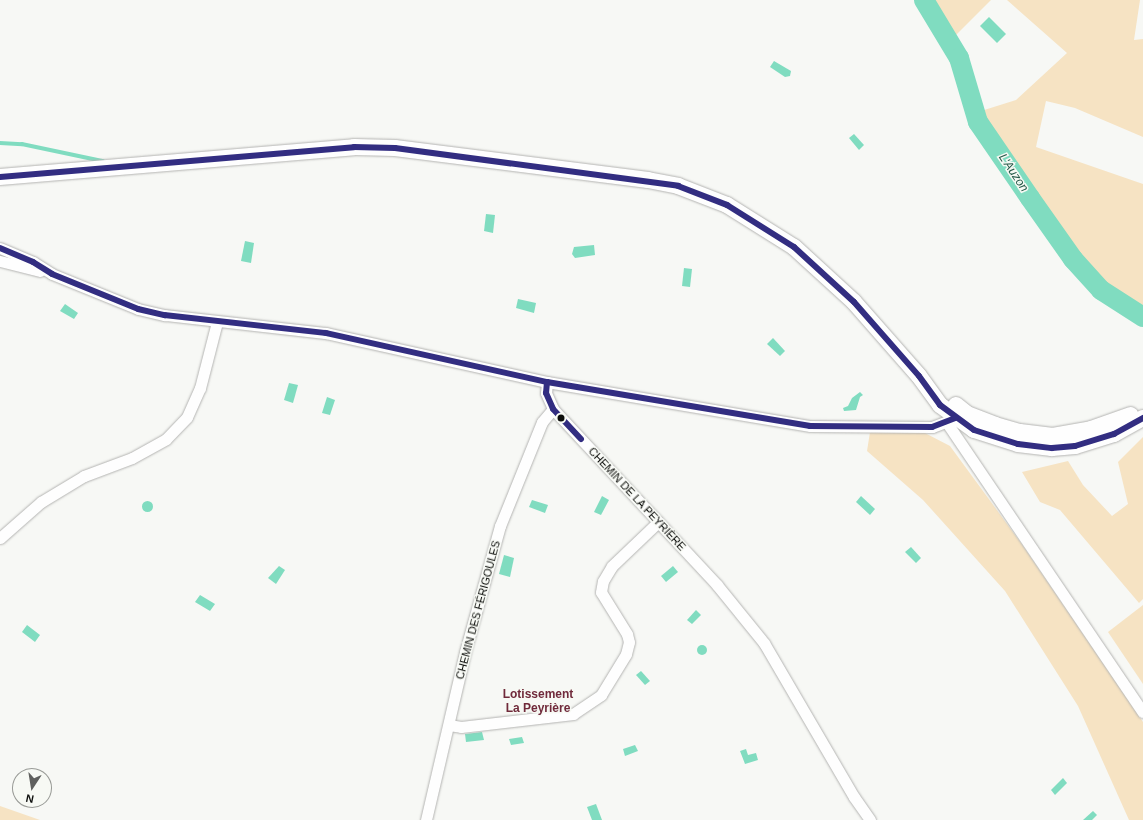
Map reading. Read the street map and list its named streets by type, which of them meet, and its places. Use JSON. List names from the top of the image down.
{
  "streets": {
    "street": ["CHEMIN DE LA PEYRIÈRE", "CHEMIN DES FÉRIGOULES"]
  },
  "crossings": [
    ["CHEMIN DE LA PEYRIÈRE", "CHEMIN DES FÉRIGOULES"]
  ],
  "districts": ["Lotissement La Peyrière"],
  "water": ["L'Auzon"],
  "north": "bottom"
}
